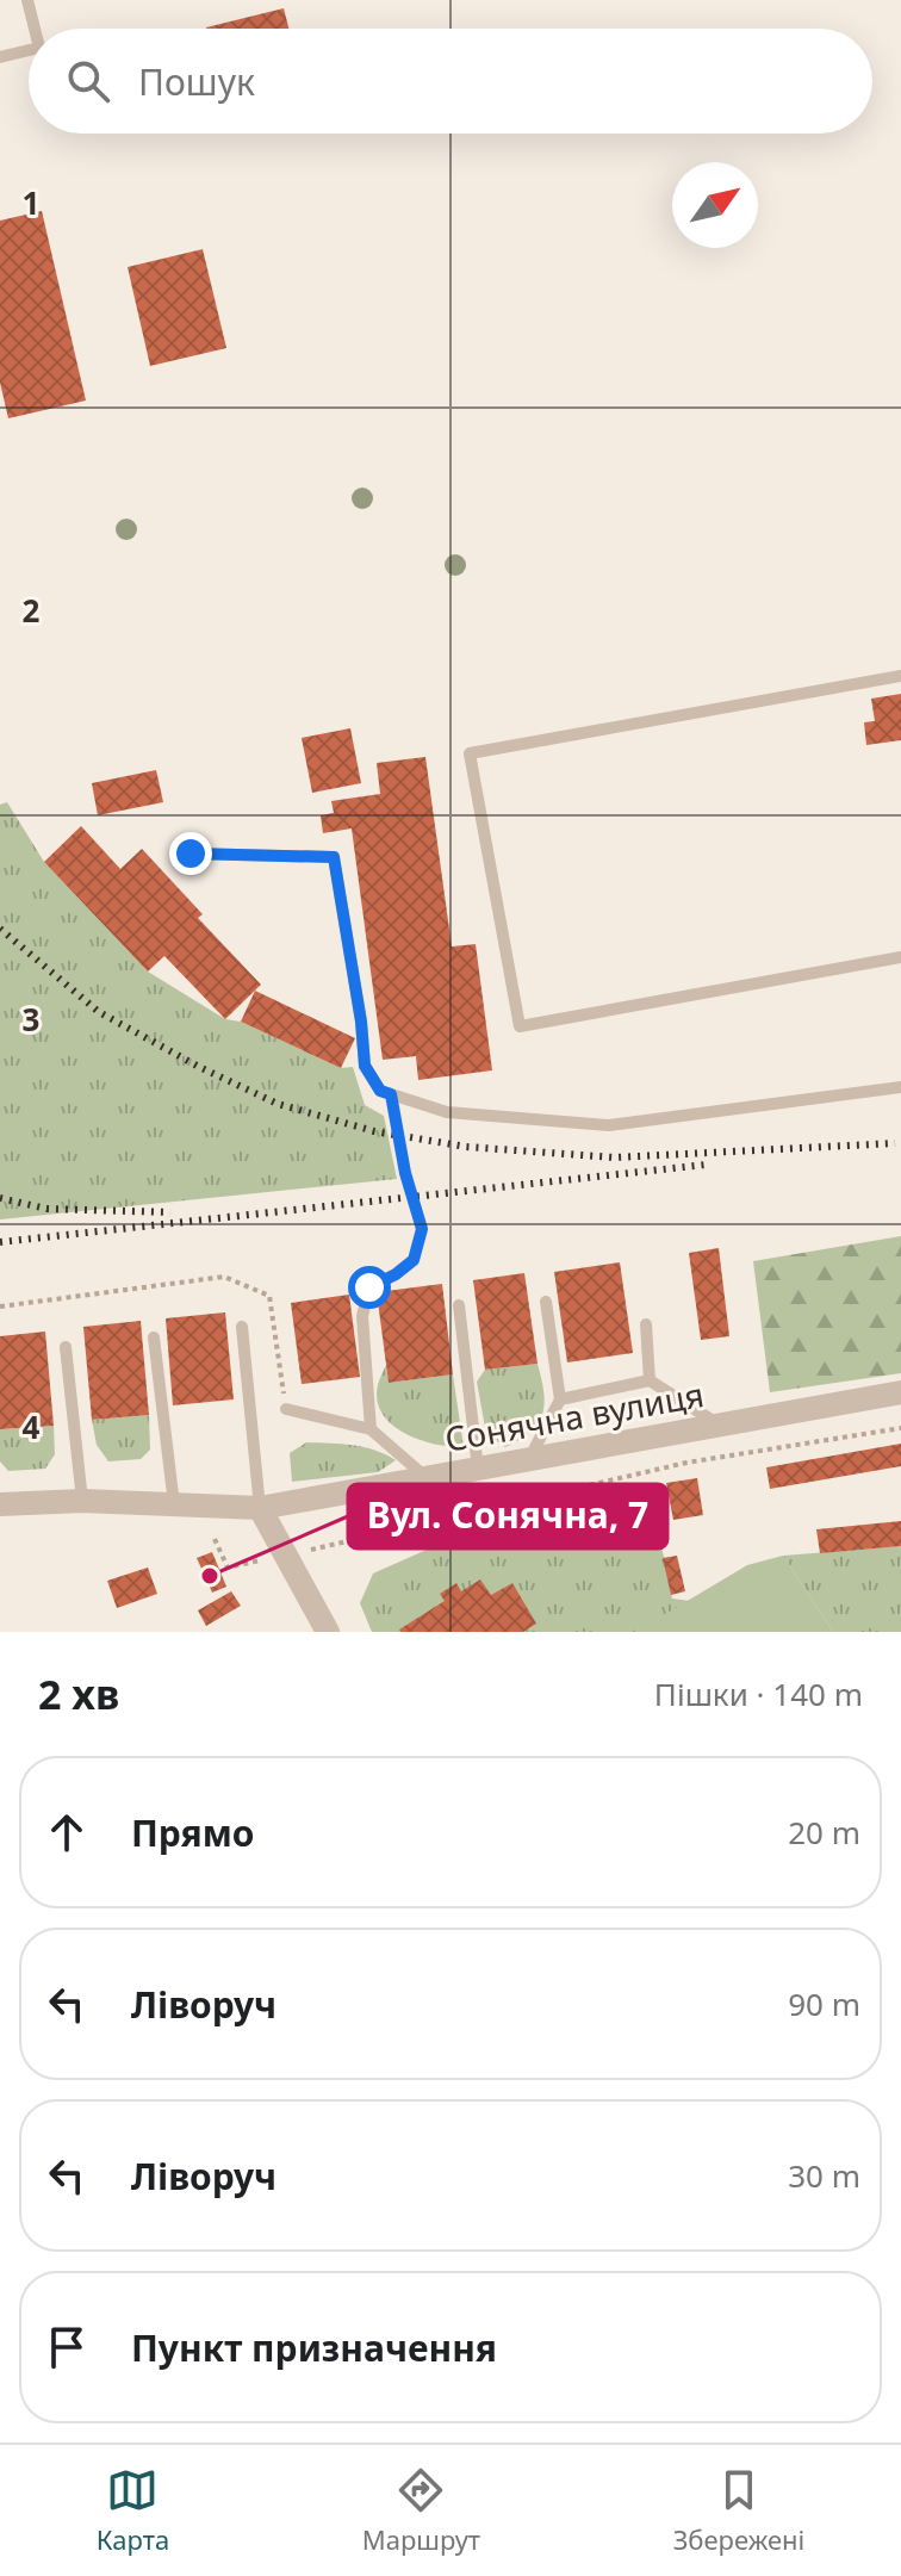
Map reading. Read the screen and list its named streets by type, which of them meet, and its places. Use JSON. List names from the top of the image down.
{
  "streets": {
    "street": ["Сонячна вулиця"]
  },
  "places": ["Вул. Сонячна, 7"],
  "north": "top right",
  "page": {
    "search": "Пошук",
    "heading": ["2 хв", "Пішки · 140 m"],
    "list": [
      ["Прямо", "20 m"],
      ["Ліворуч", "90 m"],
      ["Ліворуч", "30 m"],
      "Пункт призначення"
    ],
    "nav": ["Карта", "Маршрут", "Збережені"]
  },
  "grid": {
    "rows": [
      "1",
      "2",
      "3",
      "4"
    ]
  }
}
